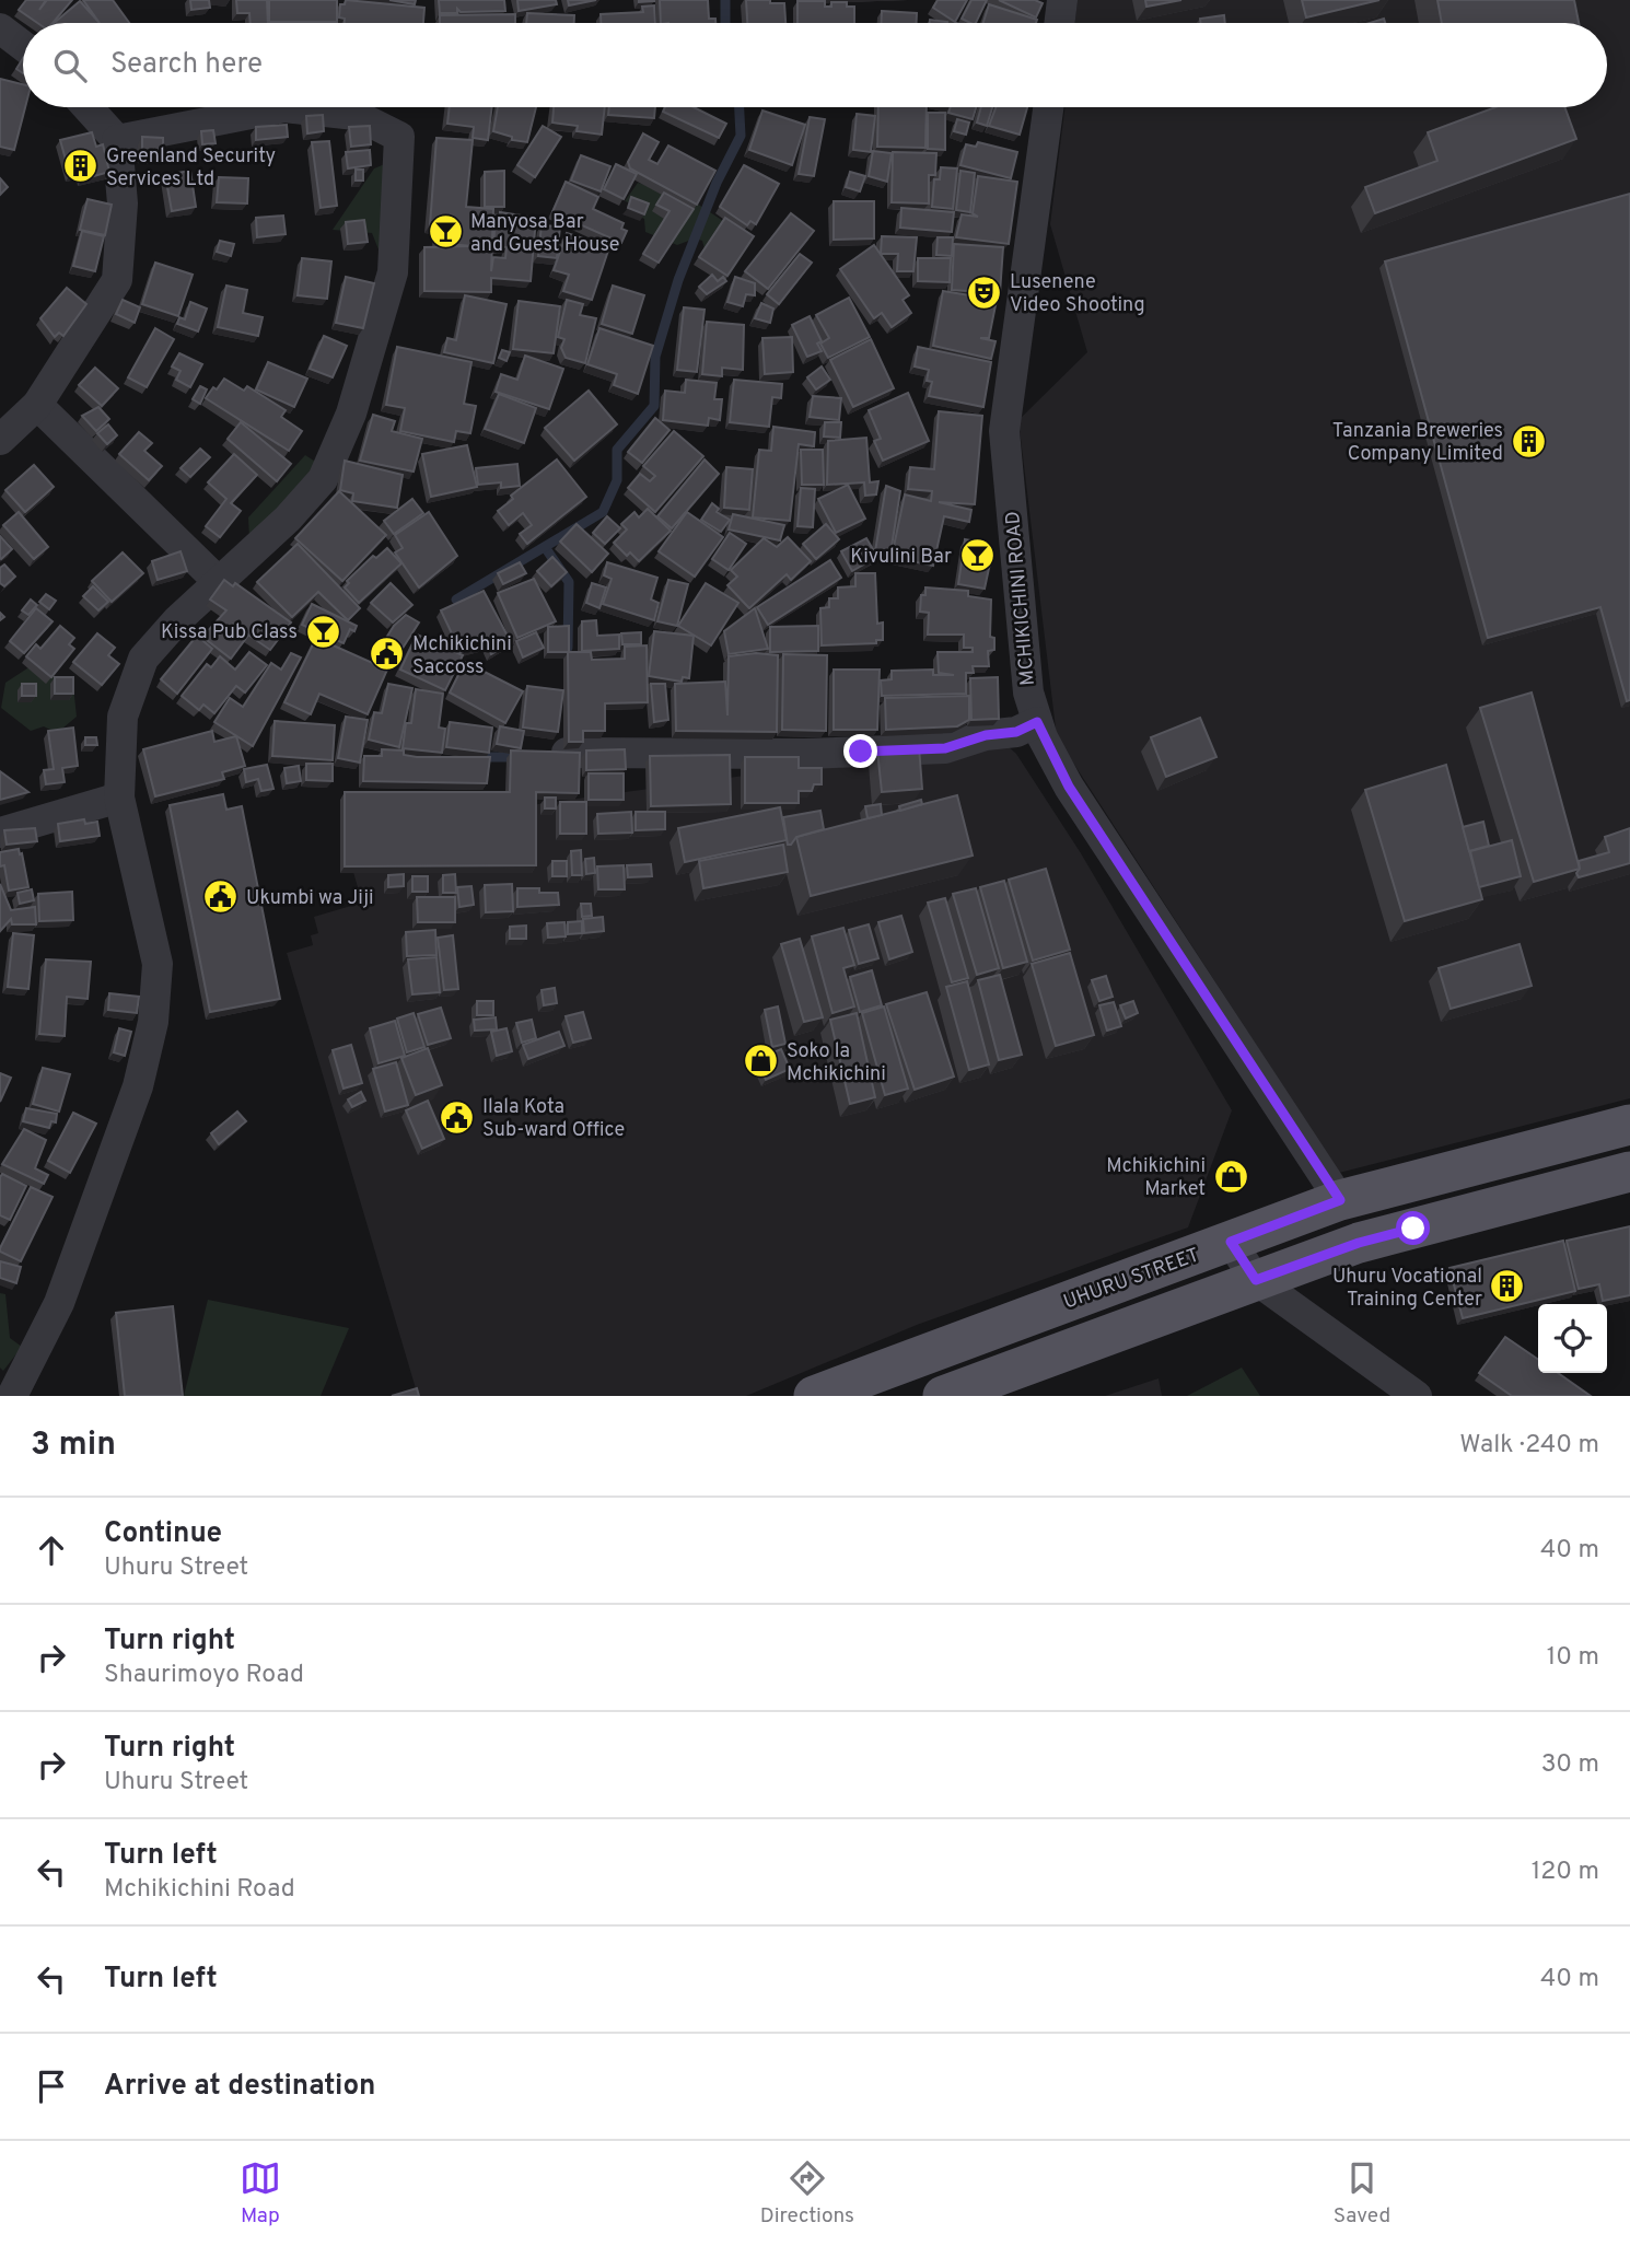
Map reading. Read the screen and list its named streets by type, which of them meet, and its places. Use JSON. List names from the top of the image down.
{
  "streets": {
    "main road": ["UHURU STREET"],
    "street": ["MCHIKICHINI ROAD"]
  },
  "crossings": [
    ["MCHIKICHINI ROAD", "UHURU STREET"]
  ],
  "places": {
    "building": ["Greenland Security Services Ltd", "Tanzania Breweries Company Limited", "Uhuru Vocational Training Center"],
    "bar": ["Manyosa Bar and Guest House", "Kivulini Bar", "Kissa Pub Class"],
    "theatre": ["Lusenene Video Shooting"],
    "public building": ["Mchikichini Saccoss", "Ukumbi wa Jiji", "Ilala Kota Sub-ward Office"],
    "shop": ["Soko la Mchikichini", "Mchikichini Market"]
  },
  "page": {
    "search": "Search here",
    "heading": ["3 min", "Walk · 240 m"],
    "list": [
      ["Continue", "Uhuru Street", "40 m"],
      ["Turn right", "Shaurimoyo Road", "10 m"],
      ["Turn right", "Uhuru Street", "30 m"],
      ["Turn left", "Mchikichini Road", "120 m"],
      ["Turn left", "40 m"],
      "Arrive at destination"
    ],
    "nav": ["Map", "Directions", "Saved"]
  }
}
